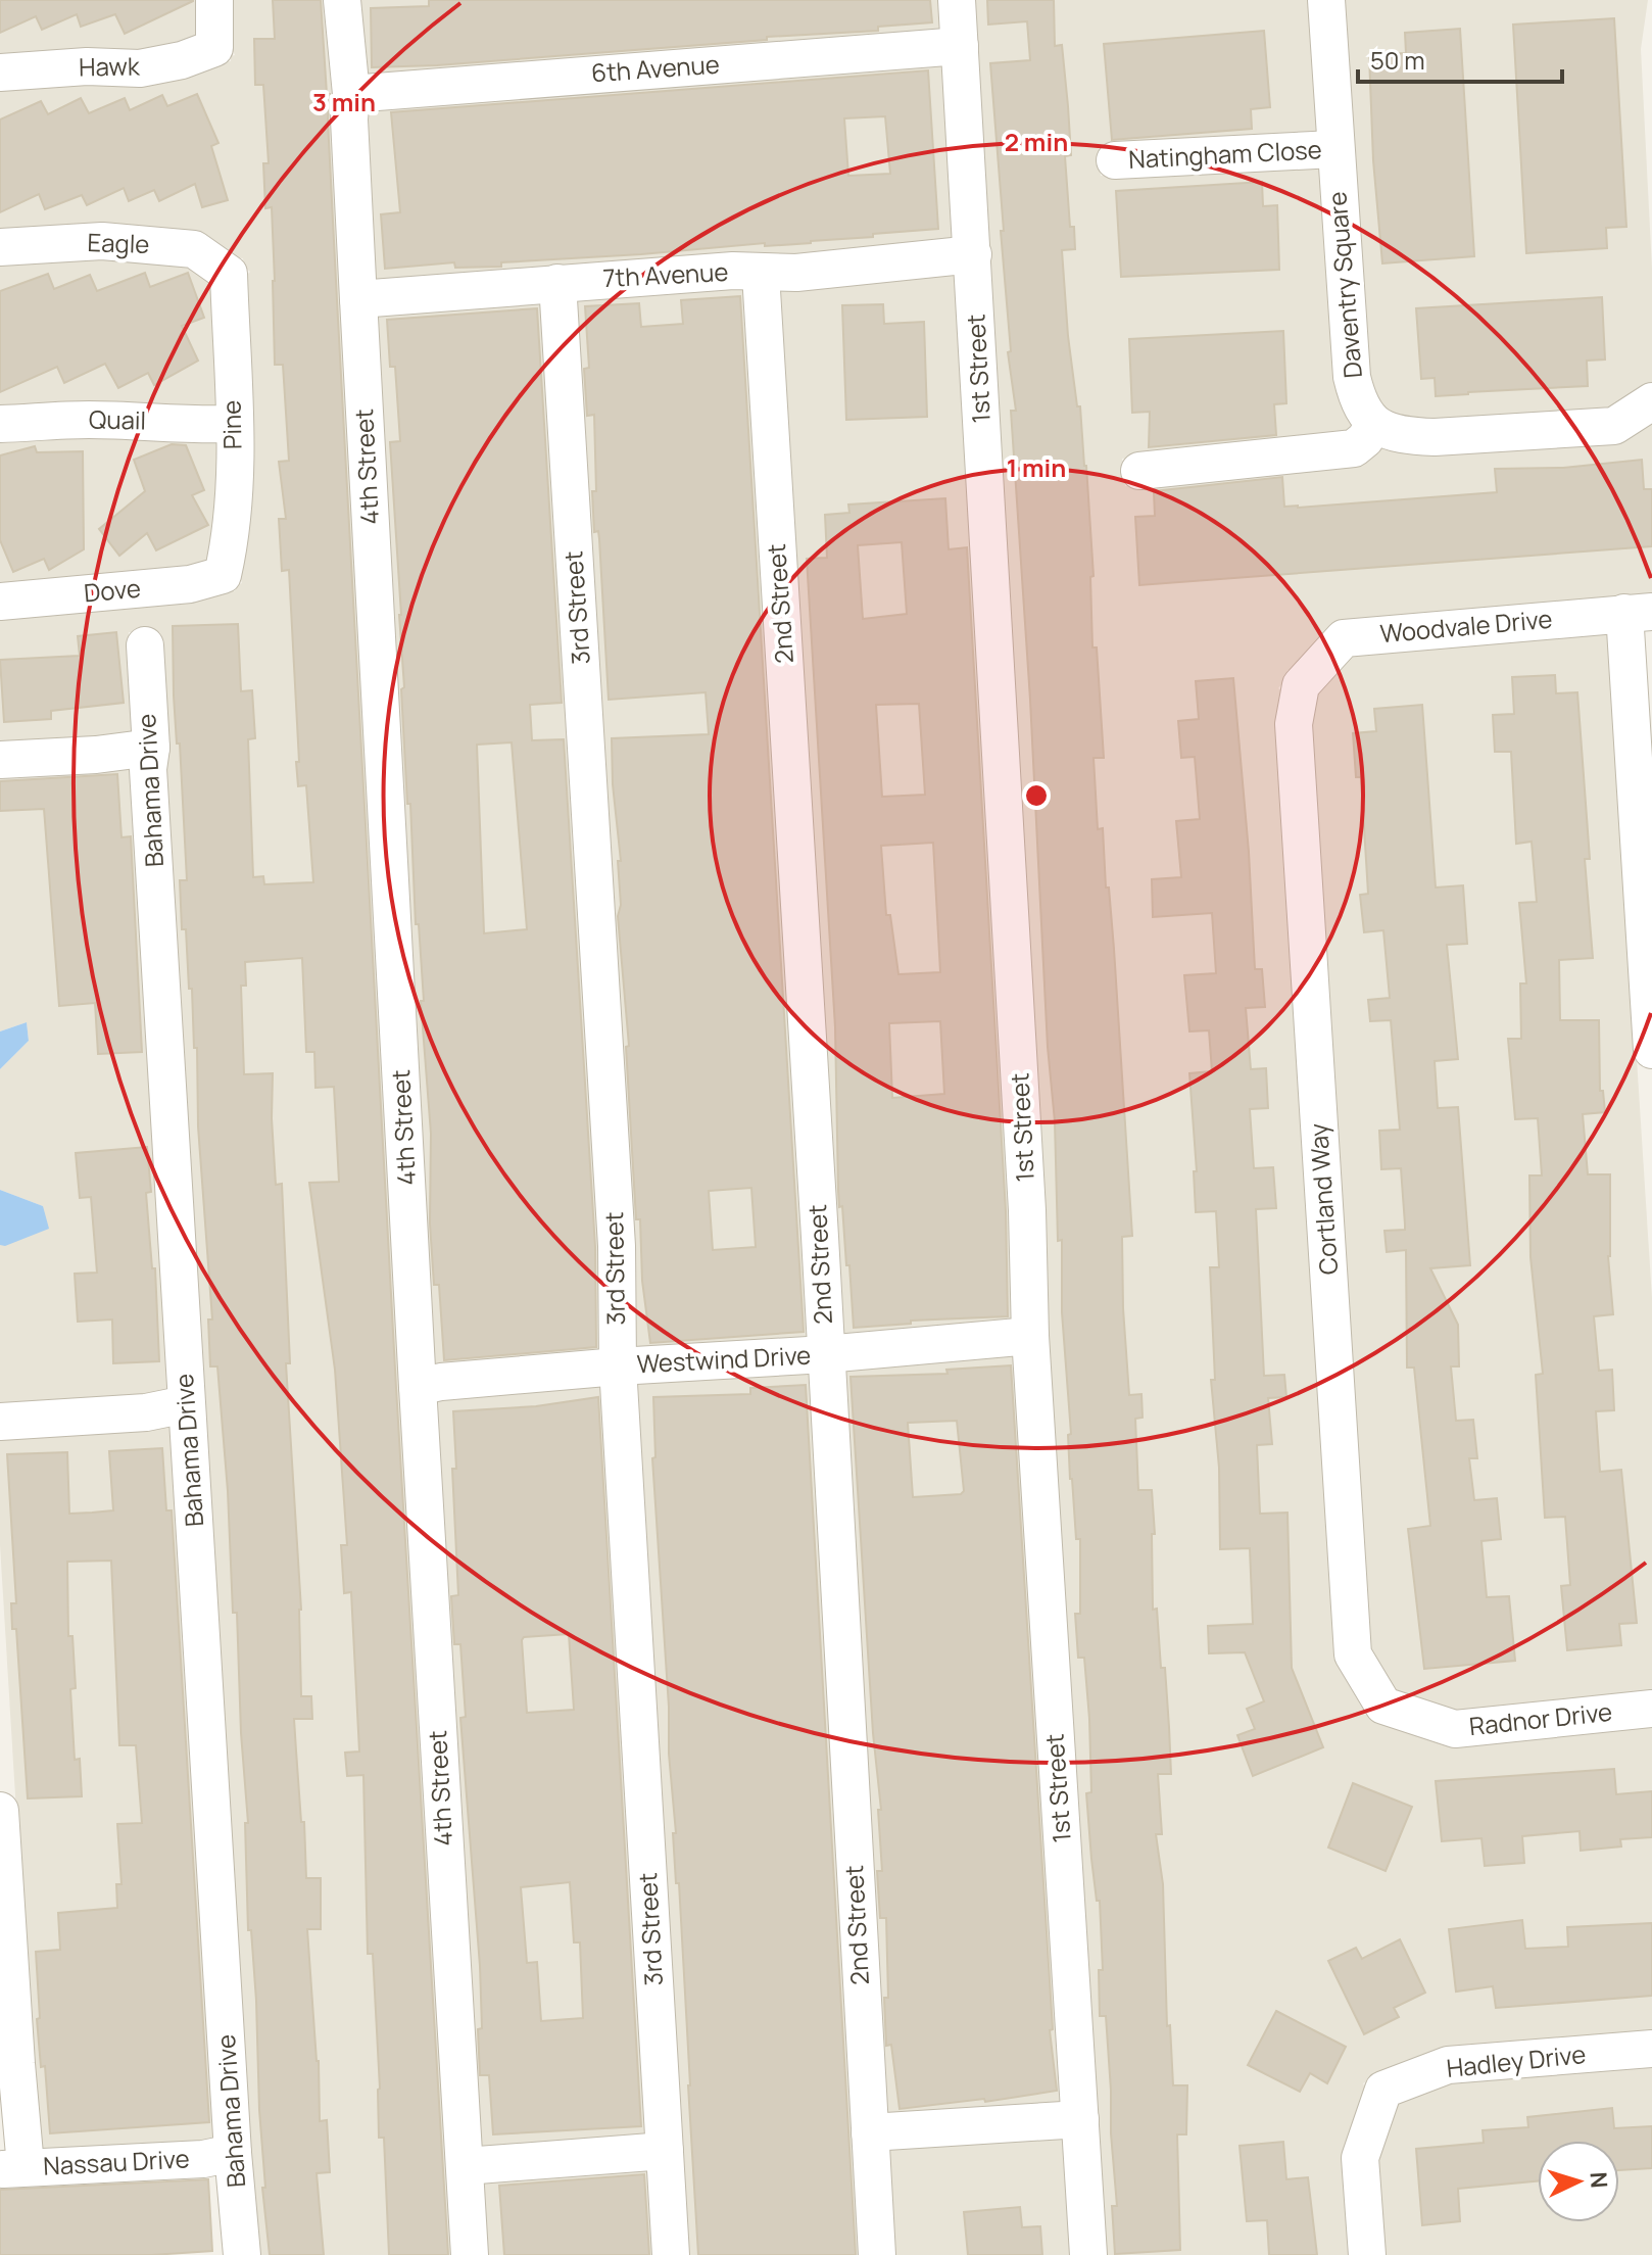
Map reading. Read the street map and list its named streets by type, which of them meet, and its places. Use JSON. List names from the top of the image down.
{
  "streets": {
    "street": [
      "Hawk",
      "6th Avenue",
      "Natingham Close",
      "Eagle",
      "7th Avenue",
      "Daventry Square",
      "1st Street",
      "Quail",
      "Pine",
      "4th Street",
      "Dove",
      "2nd Street",
      "3rd Street",
      "Woodvale Drive",
      "Bahama Drive",
      "Cortland Way",
      "Westwind Drive",
      "Radnor Drive",
      "Hadley Drive",
      "Nassau Drive"
    ]
  },
  "crossings": [
    ["6th Avenue", "1st Street"],
    ["6th Avenue", "4th Street"],
    ["Natingham Close", "Daventry Square"],
    ["Eagle", "Pine"],
    ["7th Avenue", "1st Street"],
    ["7th Avenue", "4th Street"],
    ["7th Avenue", "2nd Street"],
    ["7th Avenue", "3rd Street"],
    ["1st Street", "Westwind Drive"],
    ["Quail", "Pine"],
    ["Pine", "Dove"],
    ["4th Street", "Westwind Drive"],
    ["2nd Street", "Westwind Drive"],
    ["3rd Street", "Westwind Drive"],
    ["Woodvale Drive", "Cortland Way"],
    ["Bahama Drive", "Nassau Drive"],
    ["Cortland Way", "Radnor Drive"]
  ],
  "scale_bar": "50 m",
  "north": "right",
  "rings": ["3 min", "2 min", "1 min"]
}
